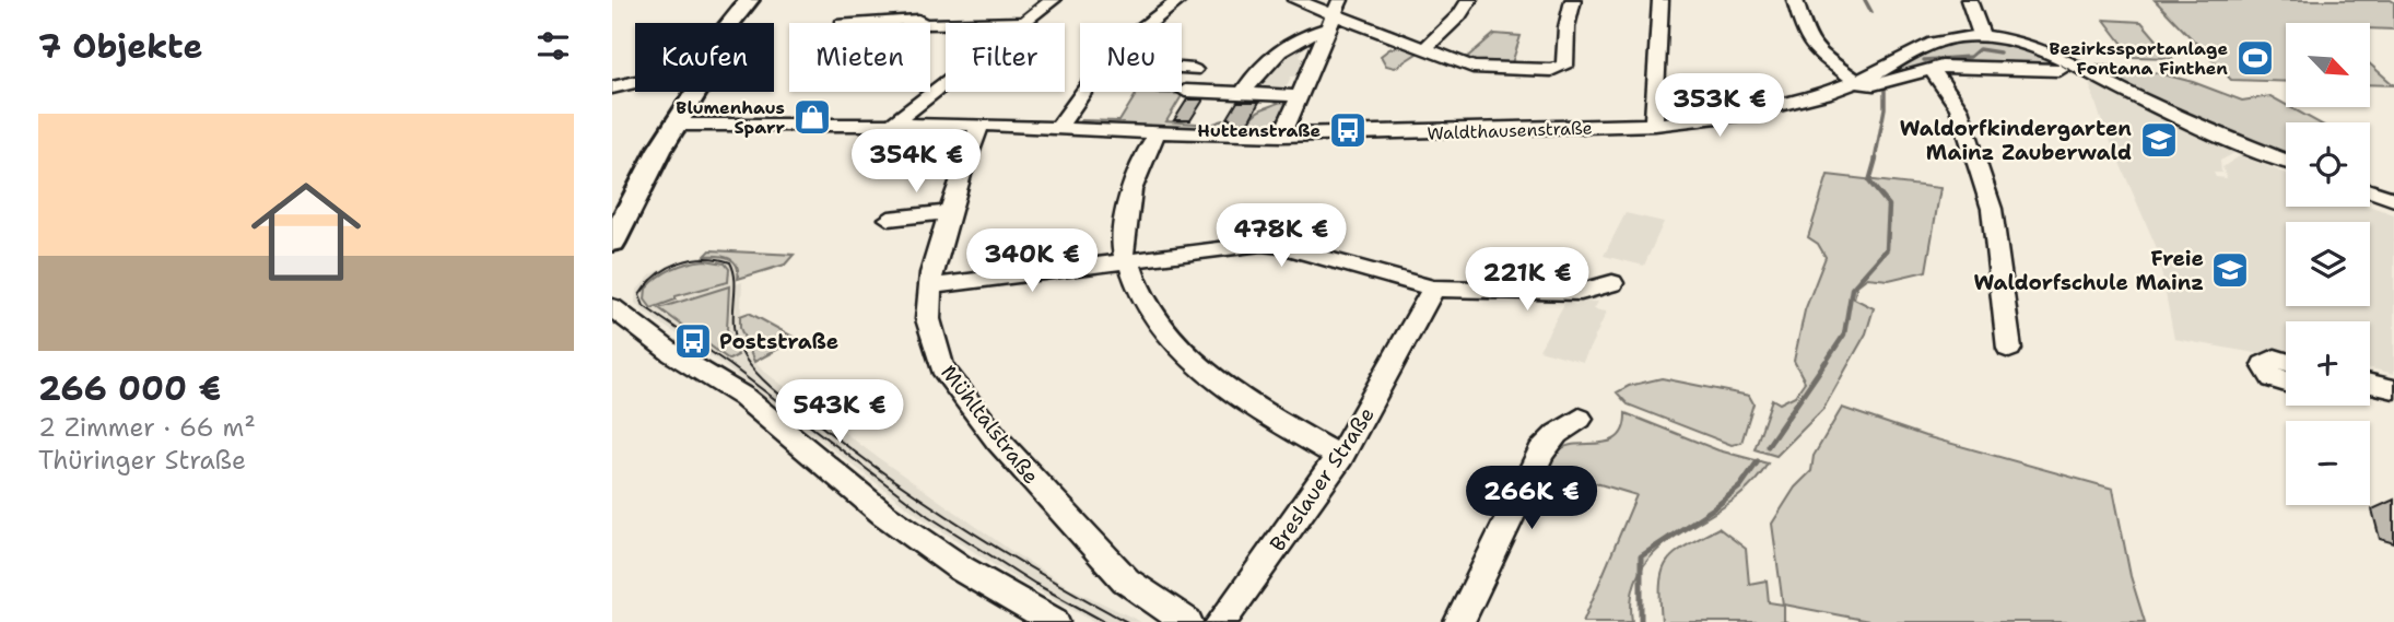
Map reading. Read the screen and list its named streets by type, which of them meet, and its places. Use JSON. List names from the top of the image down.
{
  "streets": {
    "street": ["Waldthausenstraße", "Mühltalstraße", "Breslauer Straße"]
  },
  "crossings": [
    ["Waldthausenstraße", "Mühltalstraße"]
  ],
  "places": {
    "sports": ["Bezirkssportanlage Fontana Finthen"],
    "shop": ["Blumenhaus Sparr"],
    "bus stop": ["Huttenstraße", "Poststraße"],
    "school or university": ["Waldorfkindergarten Mainz Zauberwald", "Freie Waldorfschule Mainz"]
  },
  "north": "bottom right",
  "page": {
    "heading": "7 Objekte",
    "map_buttons": ["+", "−"],
    "chip": [
      "Kaufen",
      "Mieten",
      "Filter",
      "Neu"
    ],
    "price": [
      "353K €",
      "354K €",
      "478K €",
      "340K €",
      "221K €",
      "543K €",
      "266K €"
    ],
    "list": [
      {
        "name": "266 000 €",
        "note": "2 Zimmer · 66 m² · Thüringer Straße"
      }
    ]
  }
}
